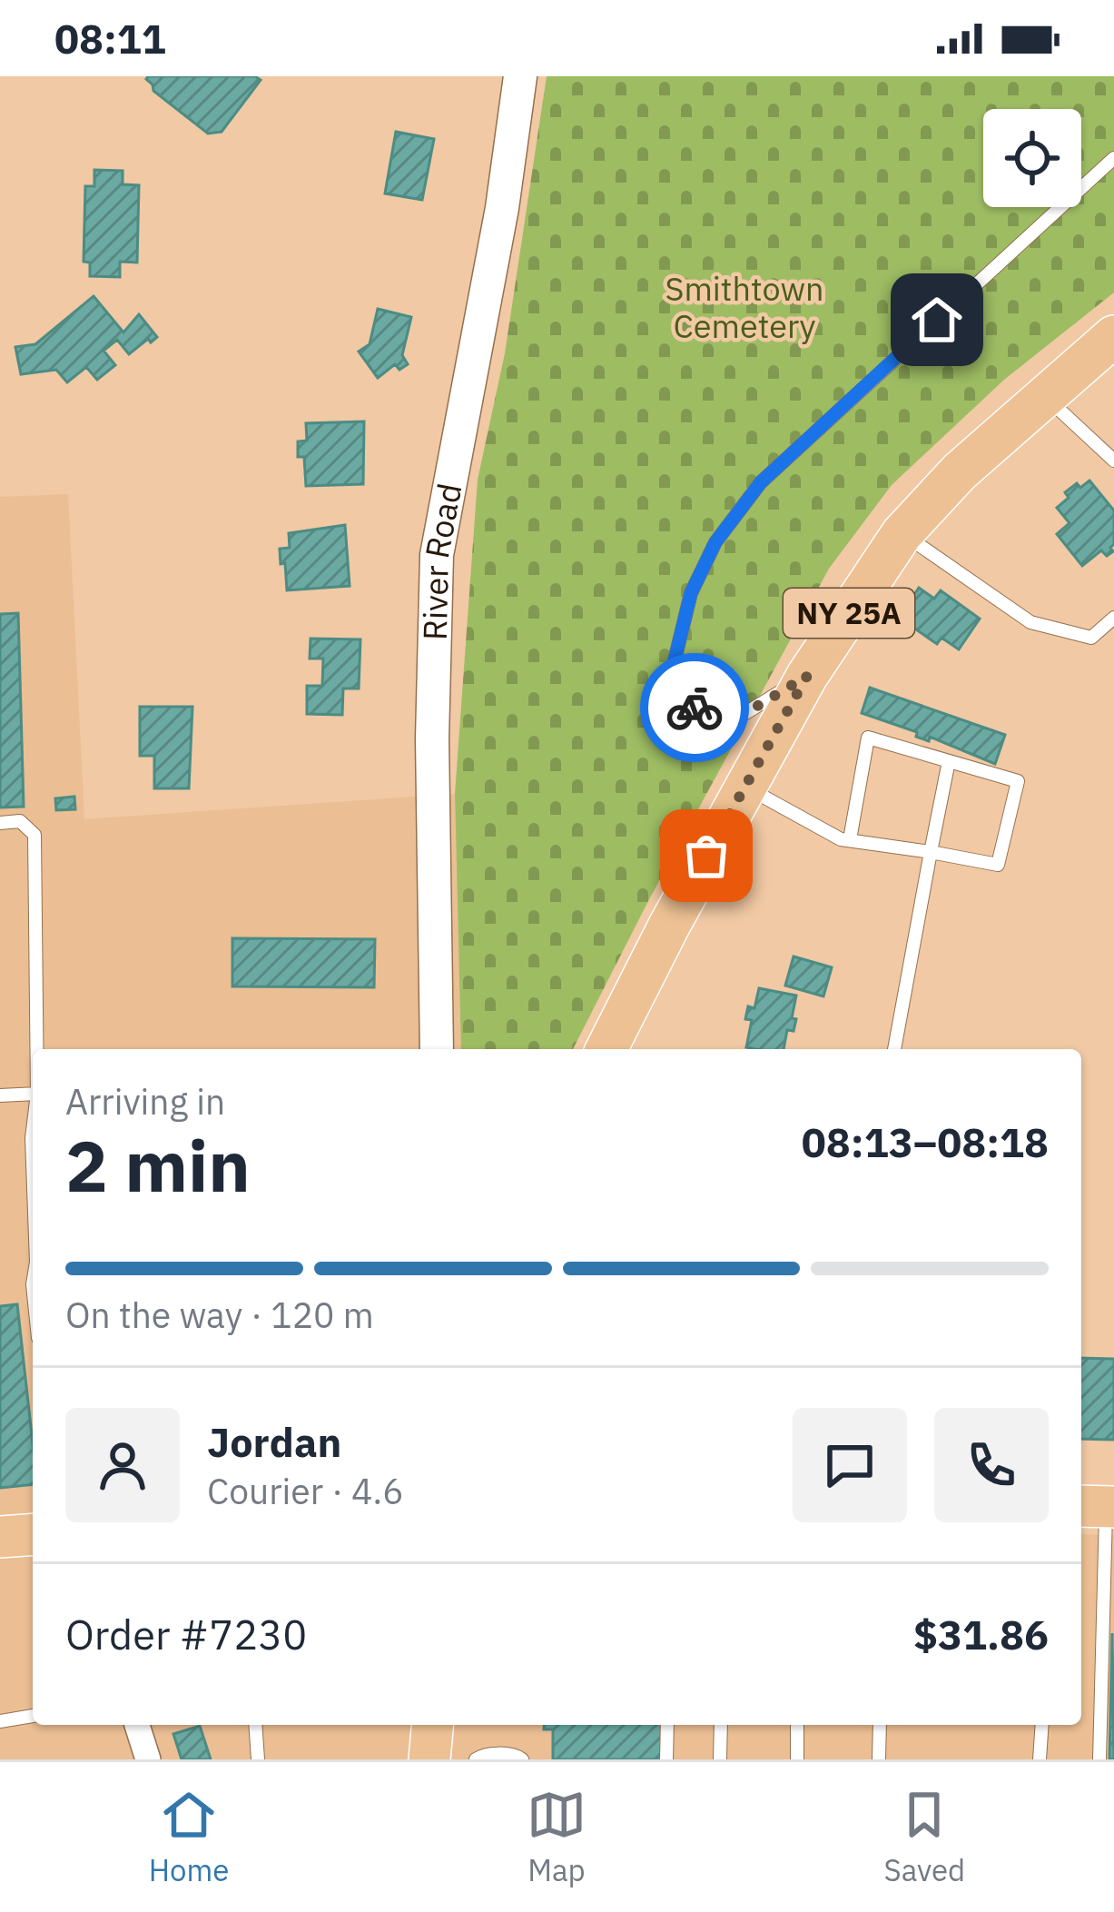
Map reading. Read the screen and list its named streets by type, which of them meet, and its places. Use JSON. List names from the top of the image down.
{
  "streets": {
    "main road": ["NY 25A"],
    "street": ["River Road"]
  },
  "parks": ["Smithtown Cemetery"],
  "page": {
    "status": "08:11",
    "heading": ["2 min", "Arriving in", "08:13–08:18"],
    "panel": [
      "Jordan",
      "Courier · 4.6",
      "Order #7230",
      "$31.86"
    ],
    "bar": "On the way · 120 m",
    "tabs": ["Home", "Map", "Saved"]
  }
}
